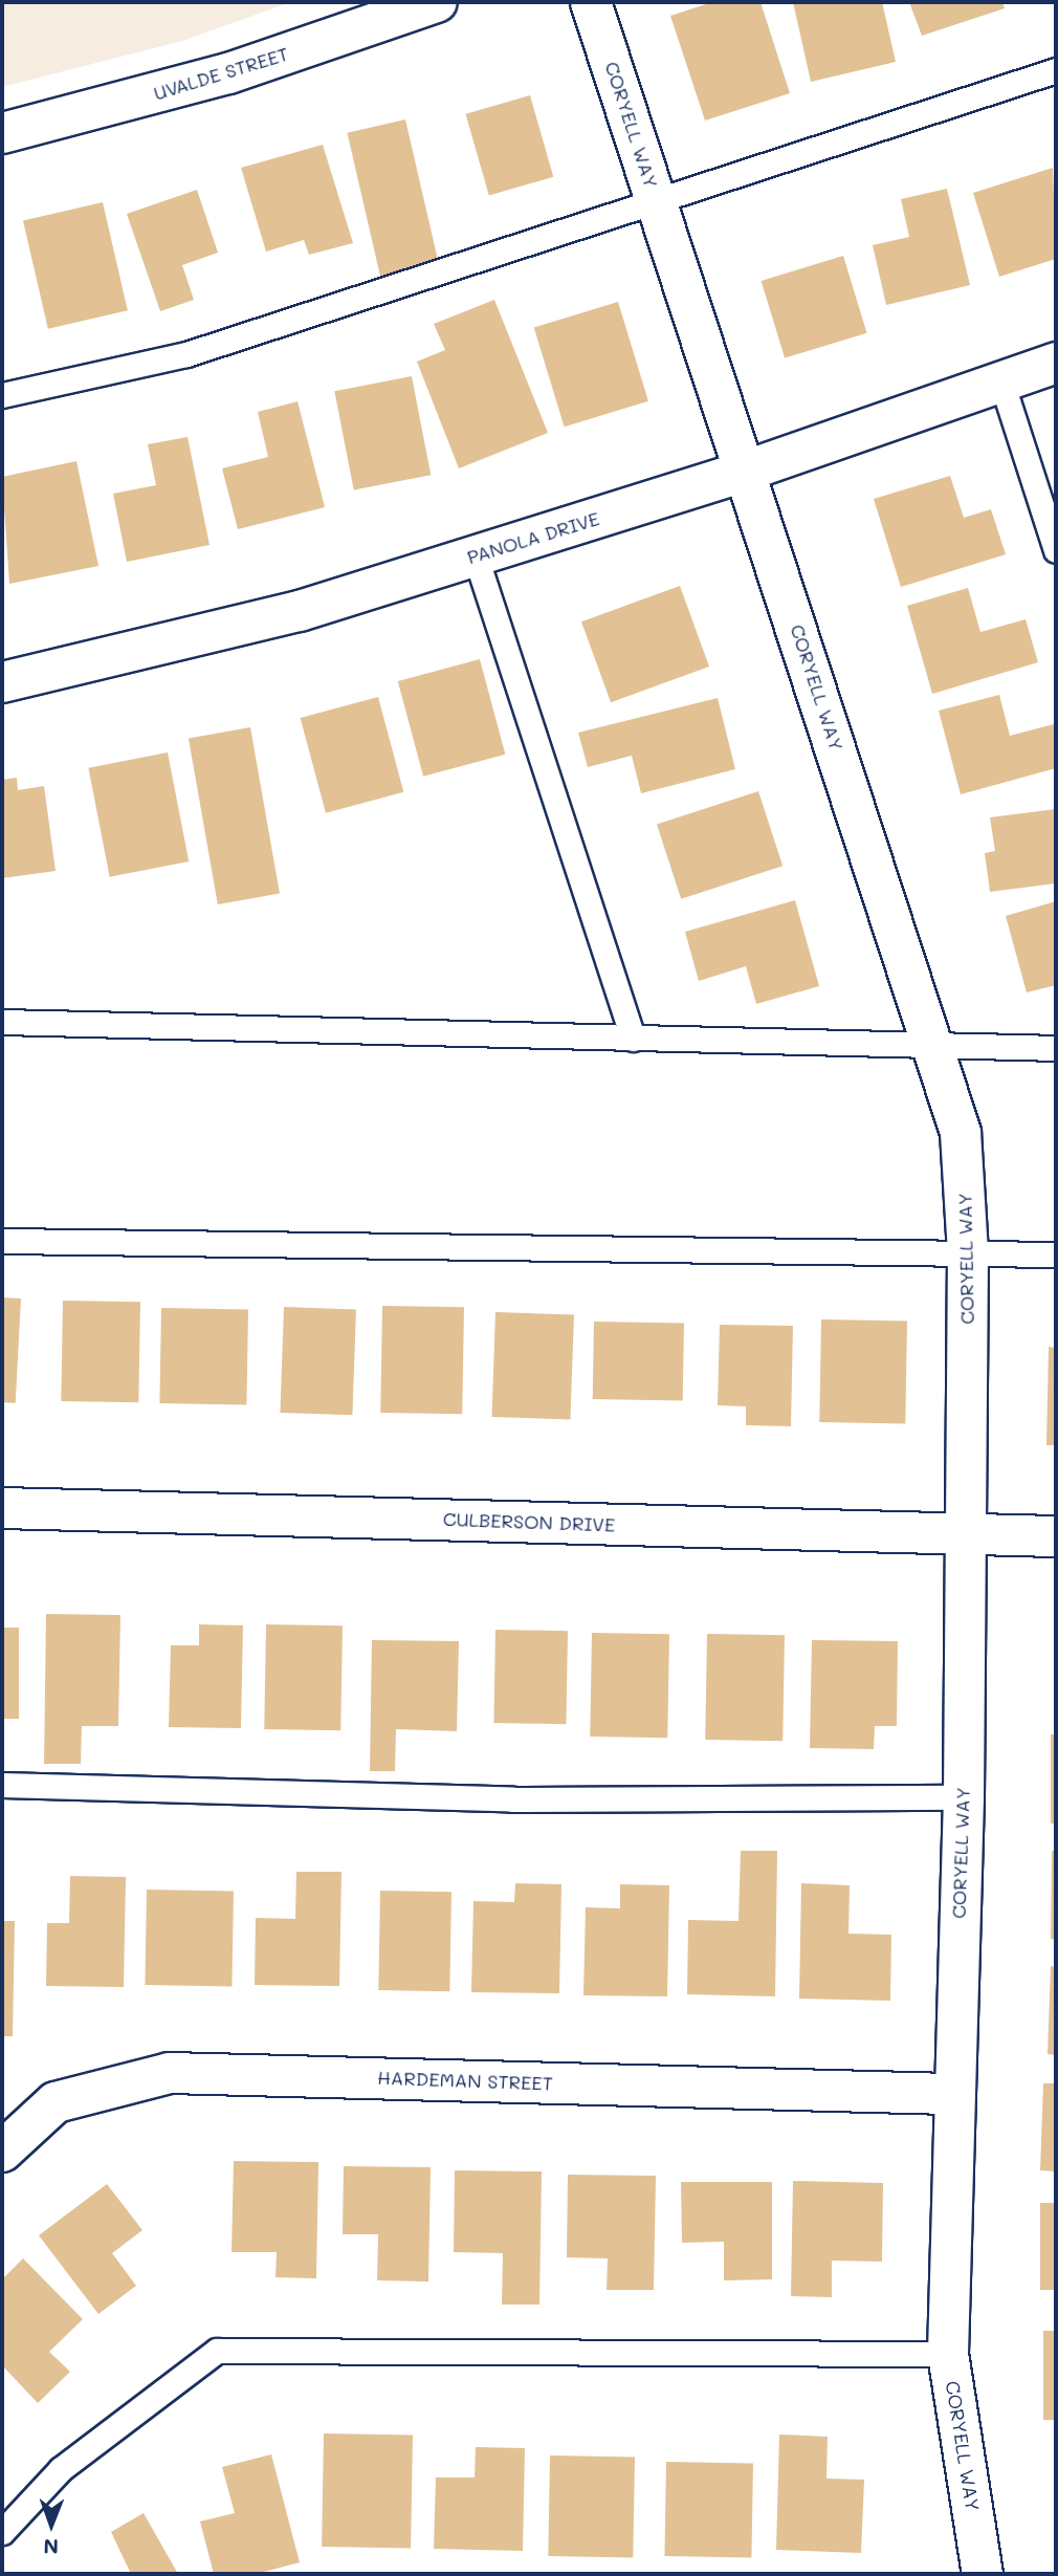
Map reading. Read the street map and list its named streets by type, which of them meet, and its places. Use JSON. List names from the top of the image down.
{
  "streets": {
    "street": [
      "UVALDE STREET",
      "CORYELL WAY",
      "PANOLA DRIVE",
      "CULBERSON DRIVE",
      "HARDEMAN STREET"
    ]
  },
  "crossings": [
    ["CORYELL WAY", "PANOLA DRIVE"],
    ["CORYELL WAY", "CULBERSON DRIVE"],
    ["CORYELL WAY", "HARDEMAN STREET"]
  ],
  "north": "bottom"
}
